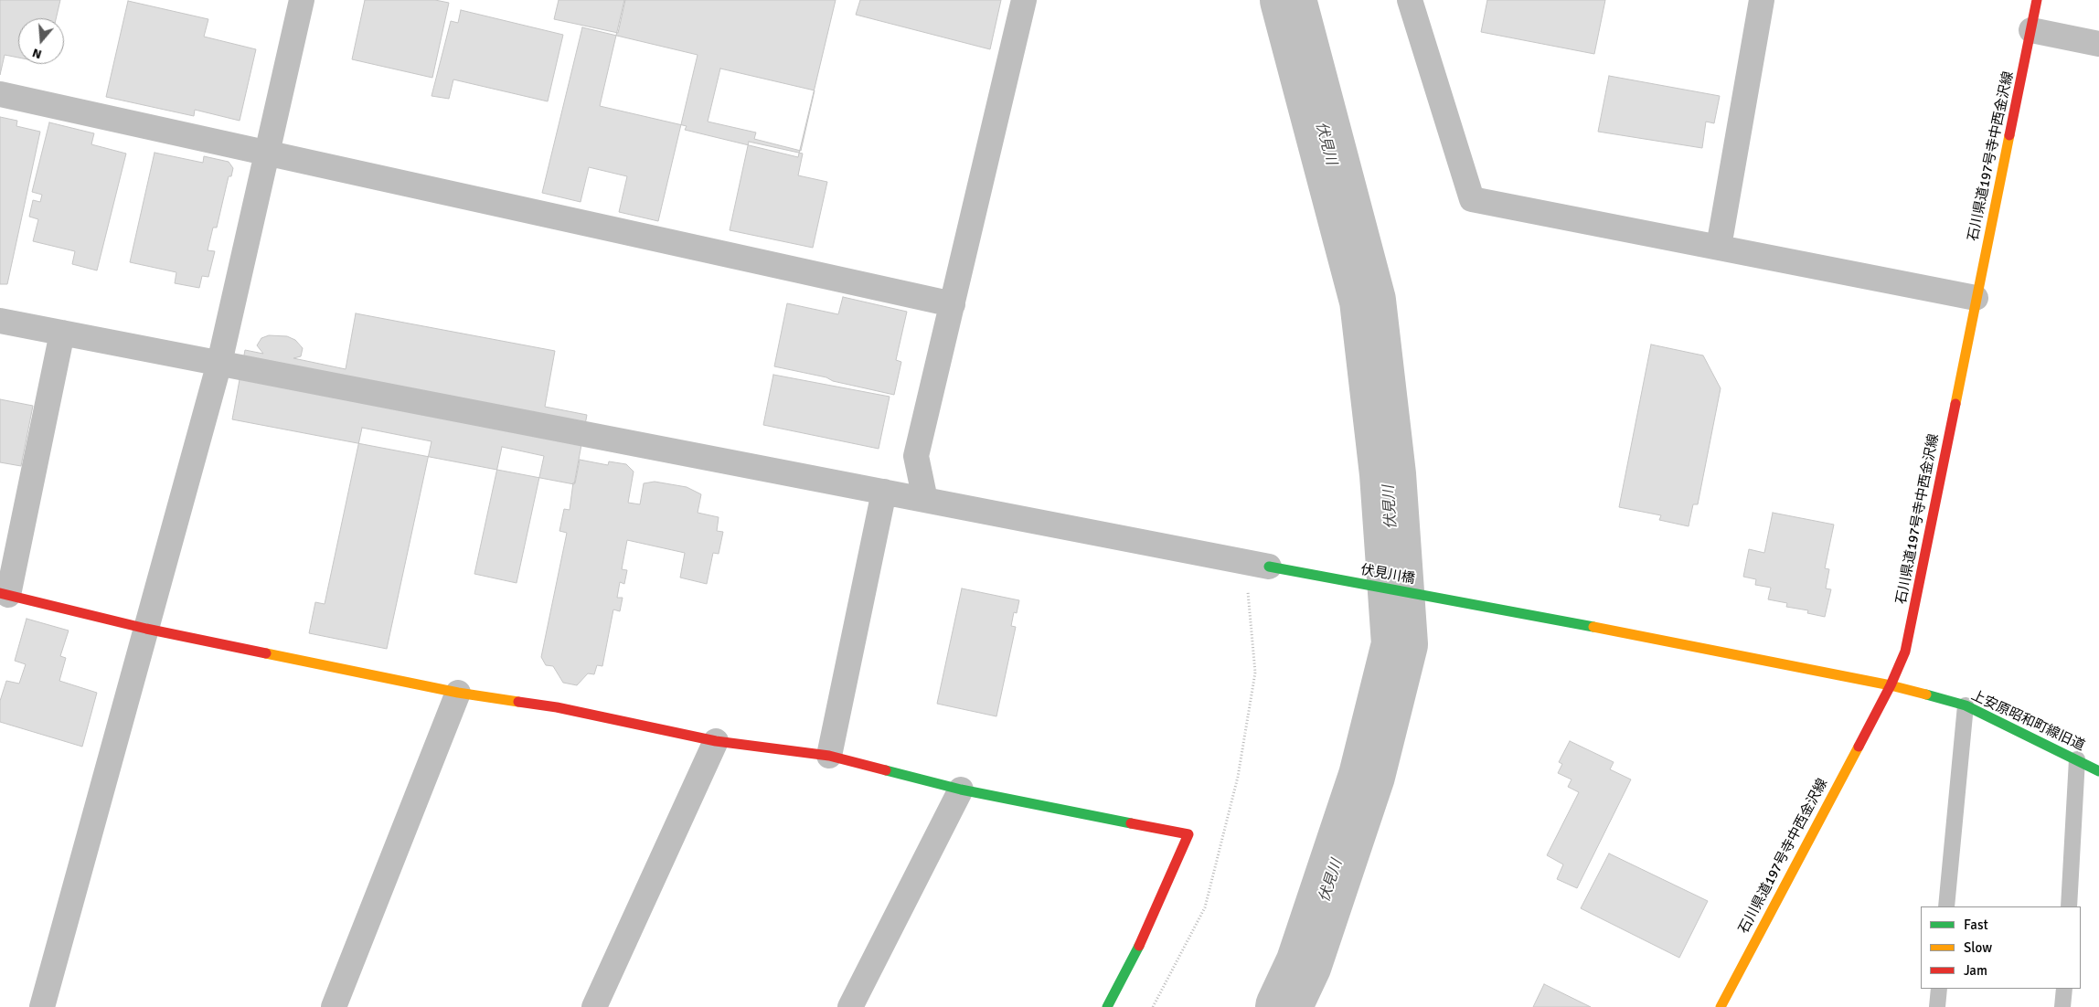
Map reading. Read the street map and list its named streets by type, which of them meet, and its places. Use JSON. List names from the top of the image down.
{
  "streets": {
    "street": ["石川県道197号寺中西金沢線", "伏見川橋", "上安原昭和町線旧道"]
  },
  "crossings": [
    ["石川県道197号寺中西金沢線", "伏見川橋"],
    ["石川県道197号寺中西金沢線", "上安原昭和町線旧道"],
    ["伏見川橋", "上安原昭和町線旧道"]
  ],
  "water": ["伏見川"],
  "legend": ["Fast", "Slow", "Jam"],
  "north": "bottom"
}
